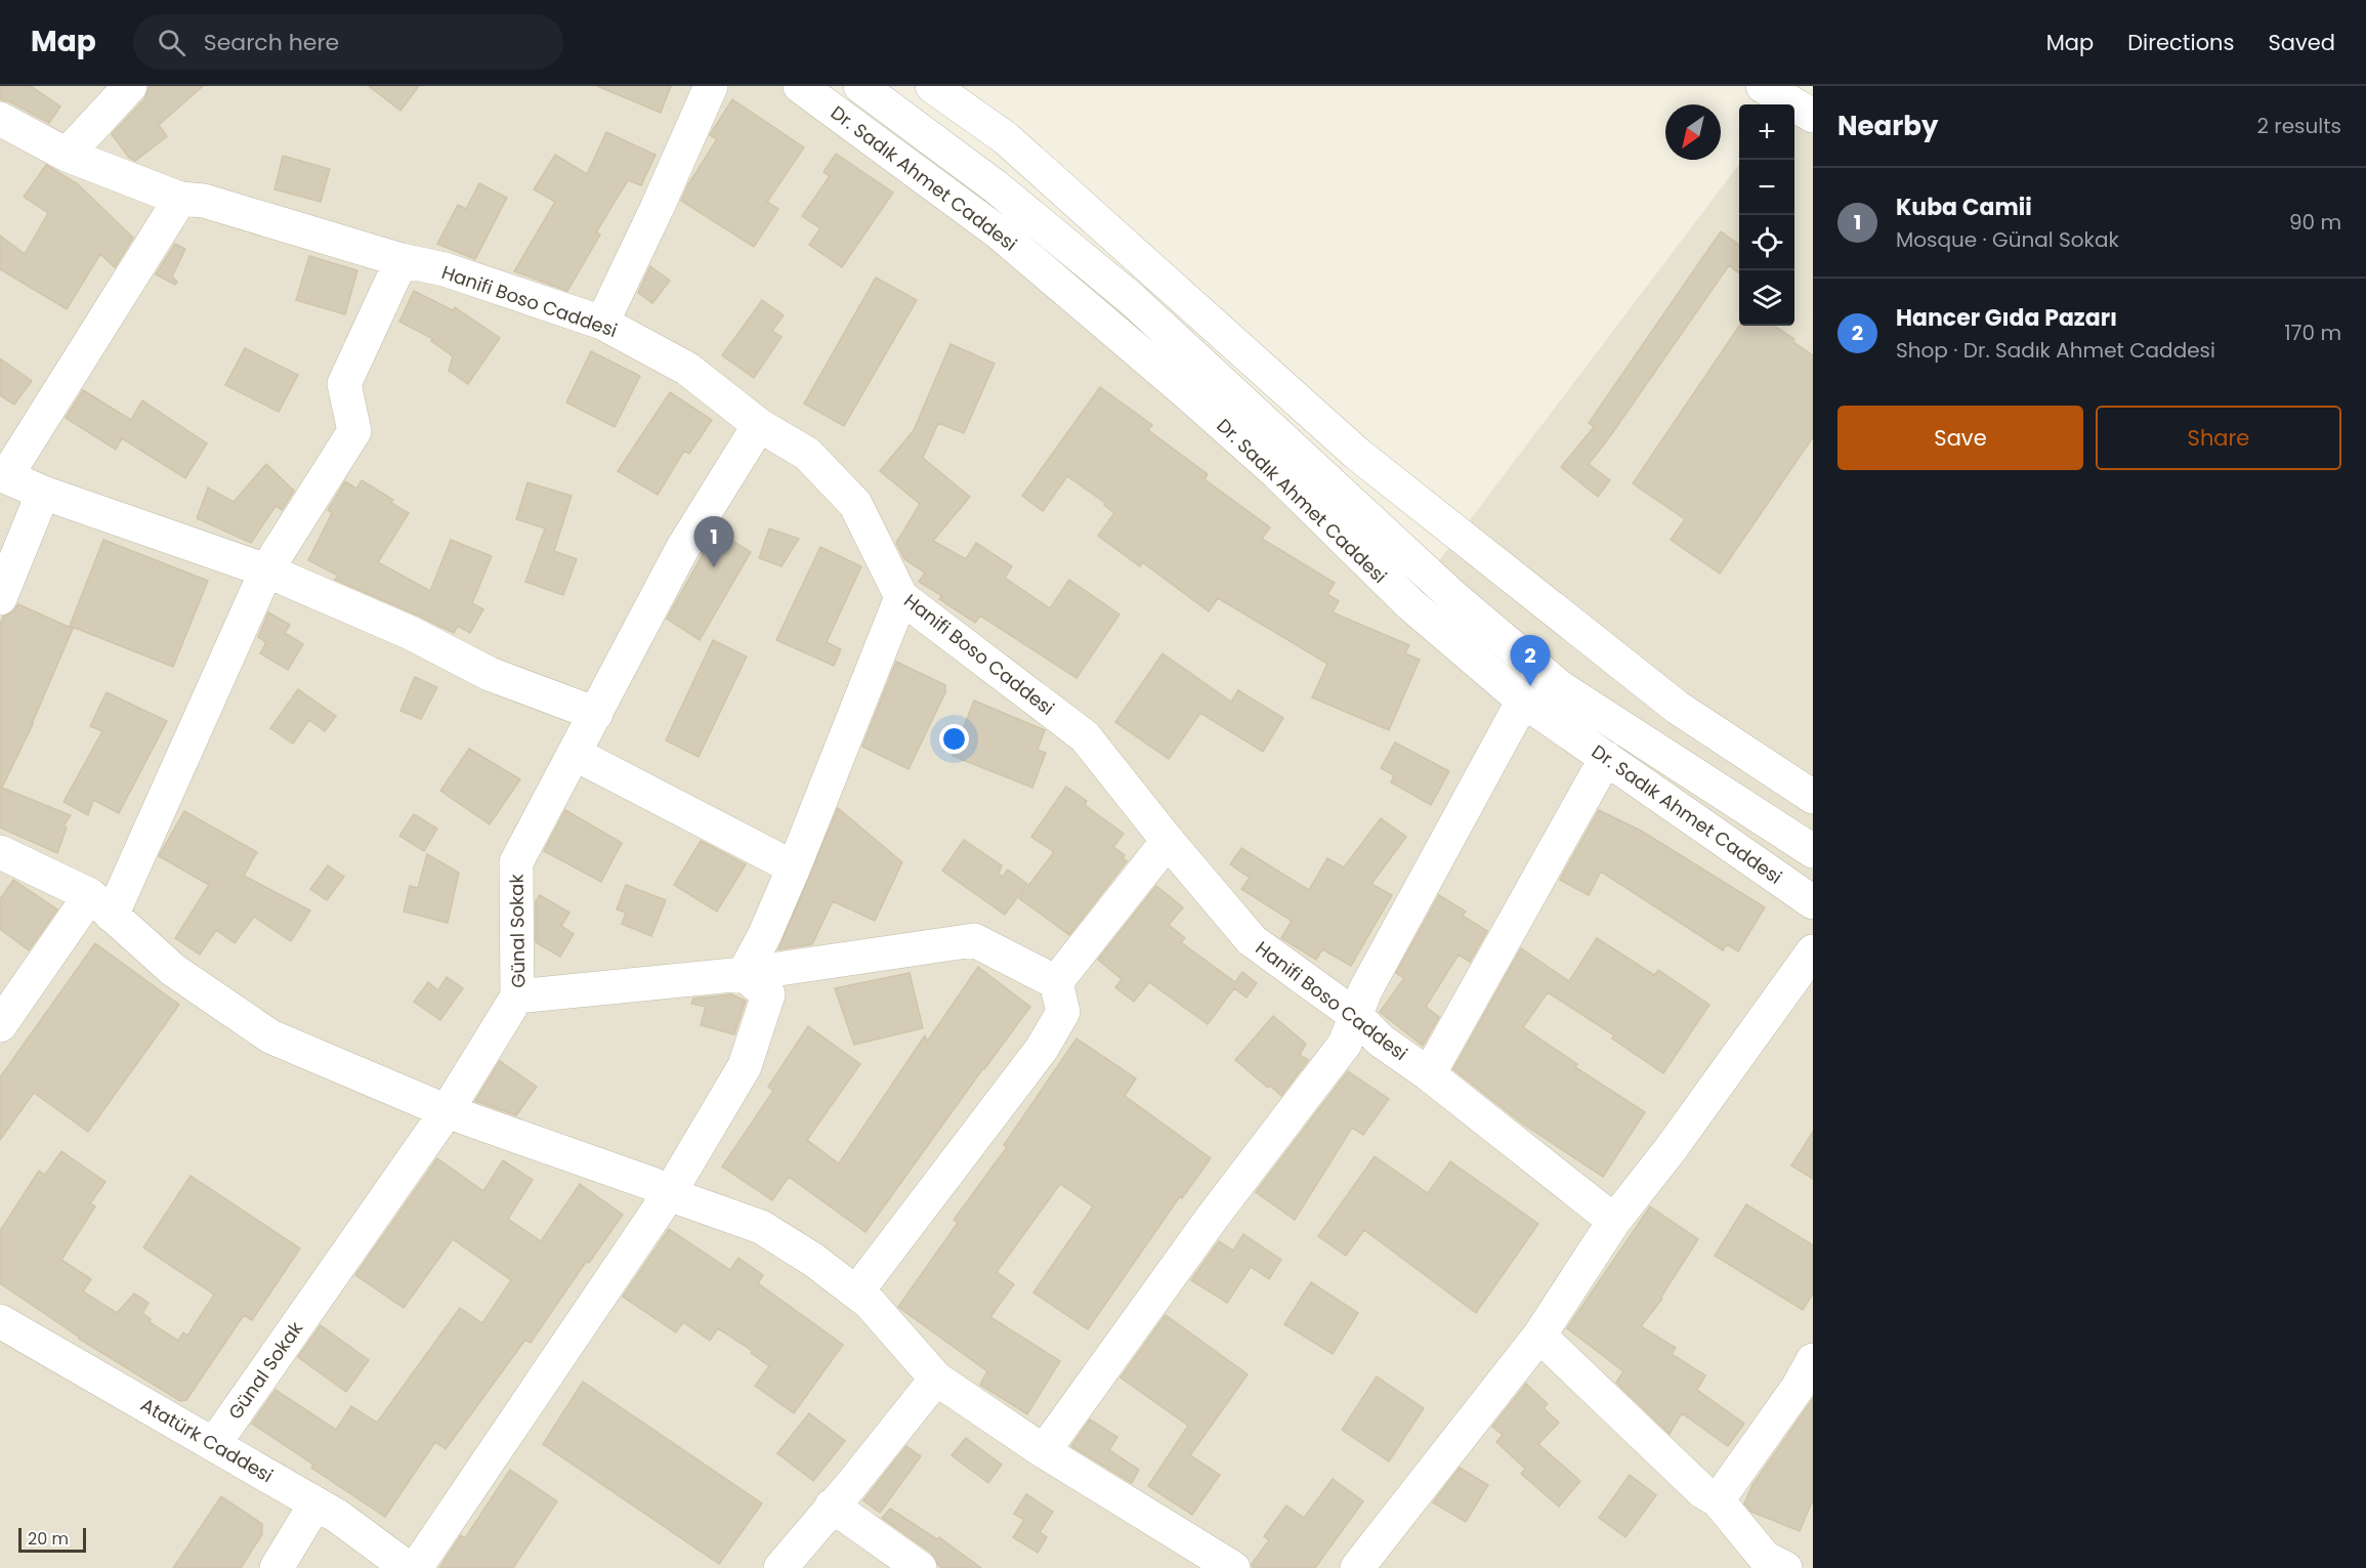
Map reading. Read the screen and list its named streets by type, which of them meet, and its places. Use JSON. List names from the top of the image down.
{
  "streets": {
    "street": [
      "Dr. Sadık Ahmet Caddesi",
      "Hanifi Boso Caddesi",
      "Günal Sokak",
      "Atatürk Caddesi"
    ]
  },
  "crossings": [
    ["Hanifi Boso Caddesi", "Günal Sokak"],
    ["Günal Sokak", "Atatürk Caddesi"]
  ],
  "scale_bar": "20 m",
  "north": "bottom left",
  "page": {
    "header": "Map",
    "search": "Search here",
    "nav": ["Map", "Directions", "Saved"],
    "heading": ["Nearby", "2 results"],
    "map_buttons": ["+", "−"],
    "list": [
      {
        "mark": "1",
        "name": "Kuba Camii",
        "note": "Mosque · Günal Sokak",
        "value": "90 m"
      },
      {
        "mark": "2",
        "name": "Hancer Gıda Pazarı",
        "note": "Shop · Dr. Sadık Ahmet Caddesi",
        "value": "170 m"
      }
    ],
    "buttons": ["Save", "Share"],
    "pins": ["1", "2"],
    "scale": "20 m"
  }
}
